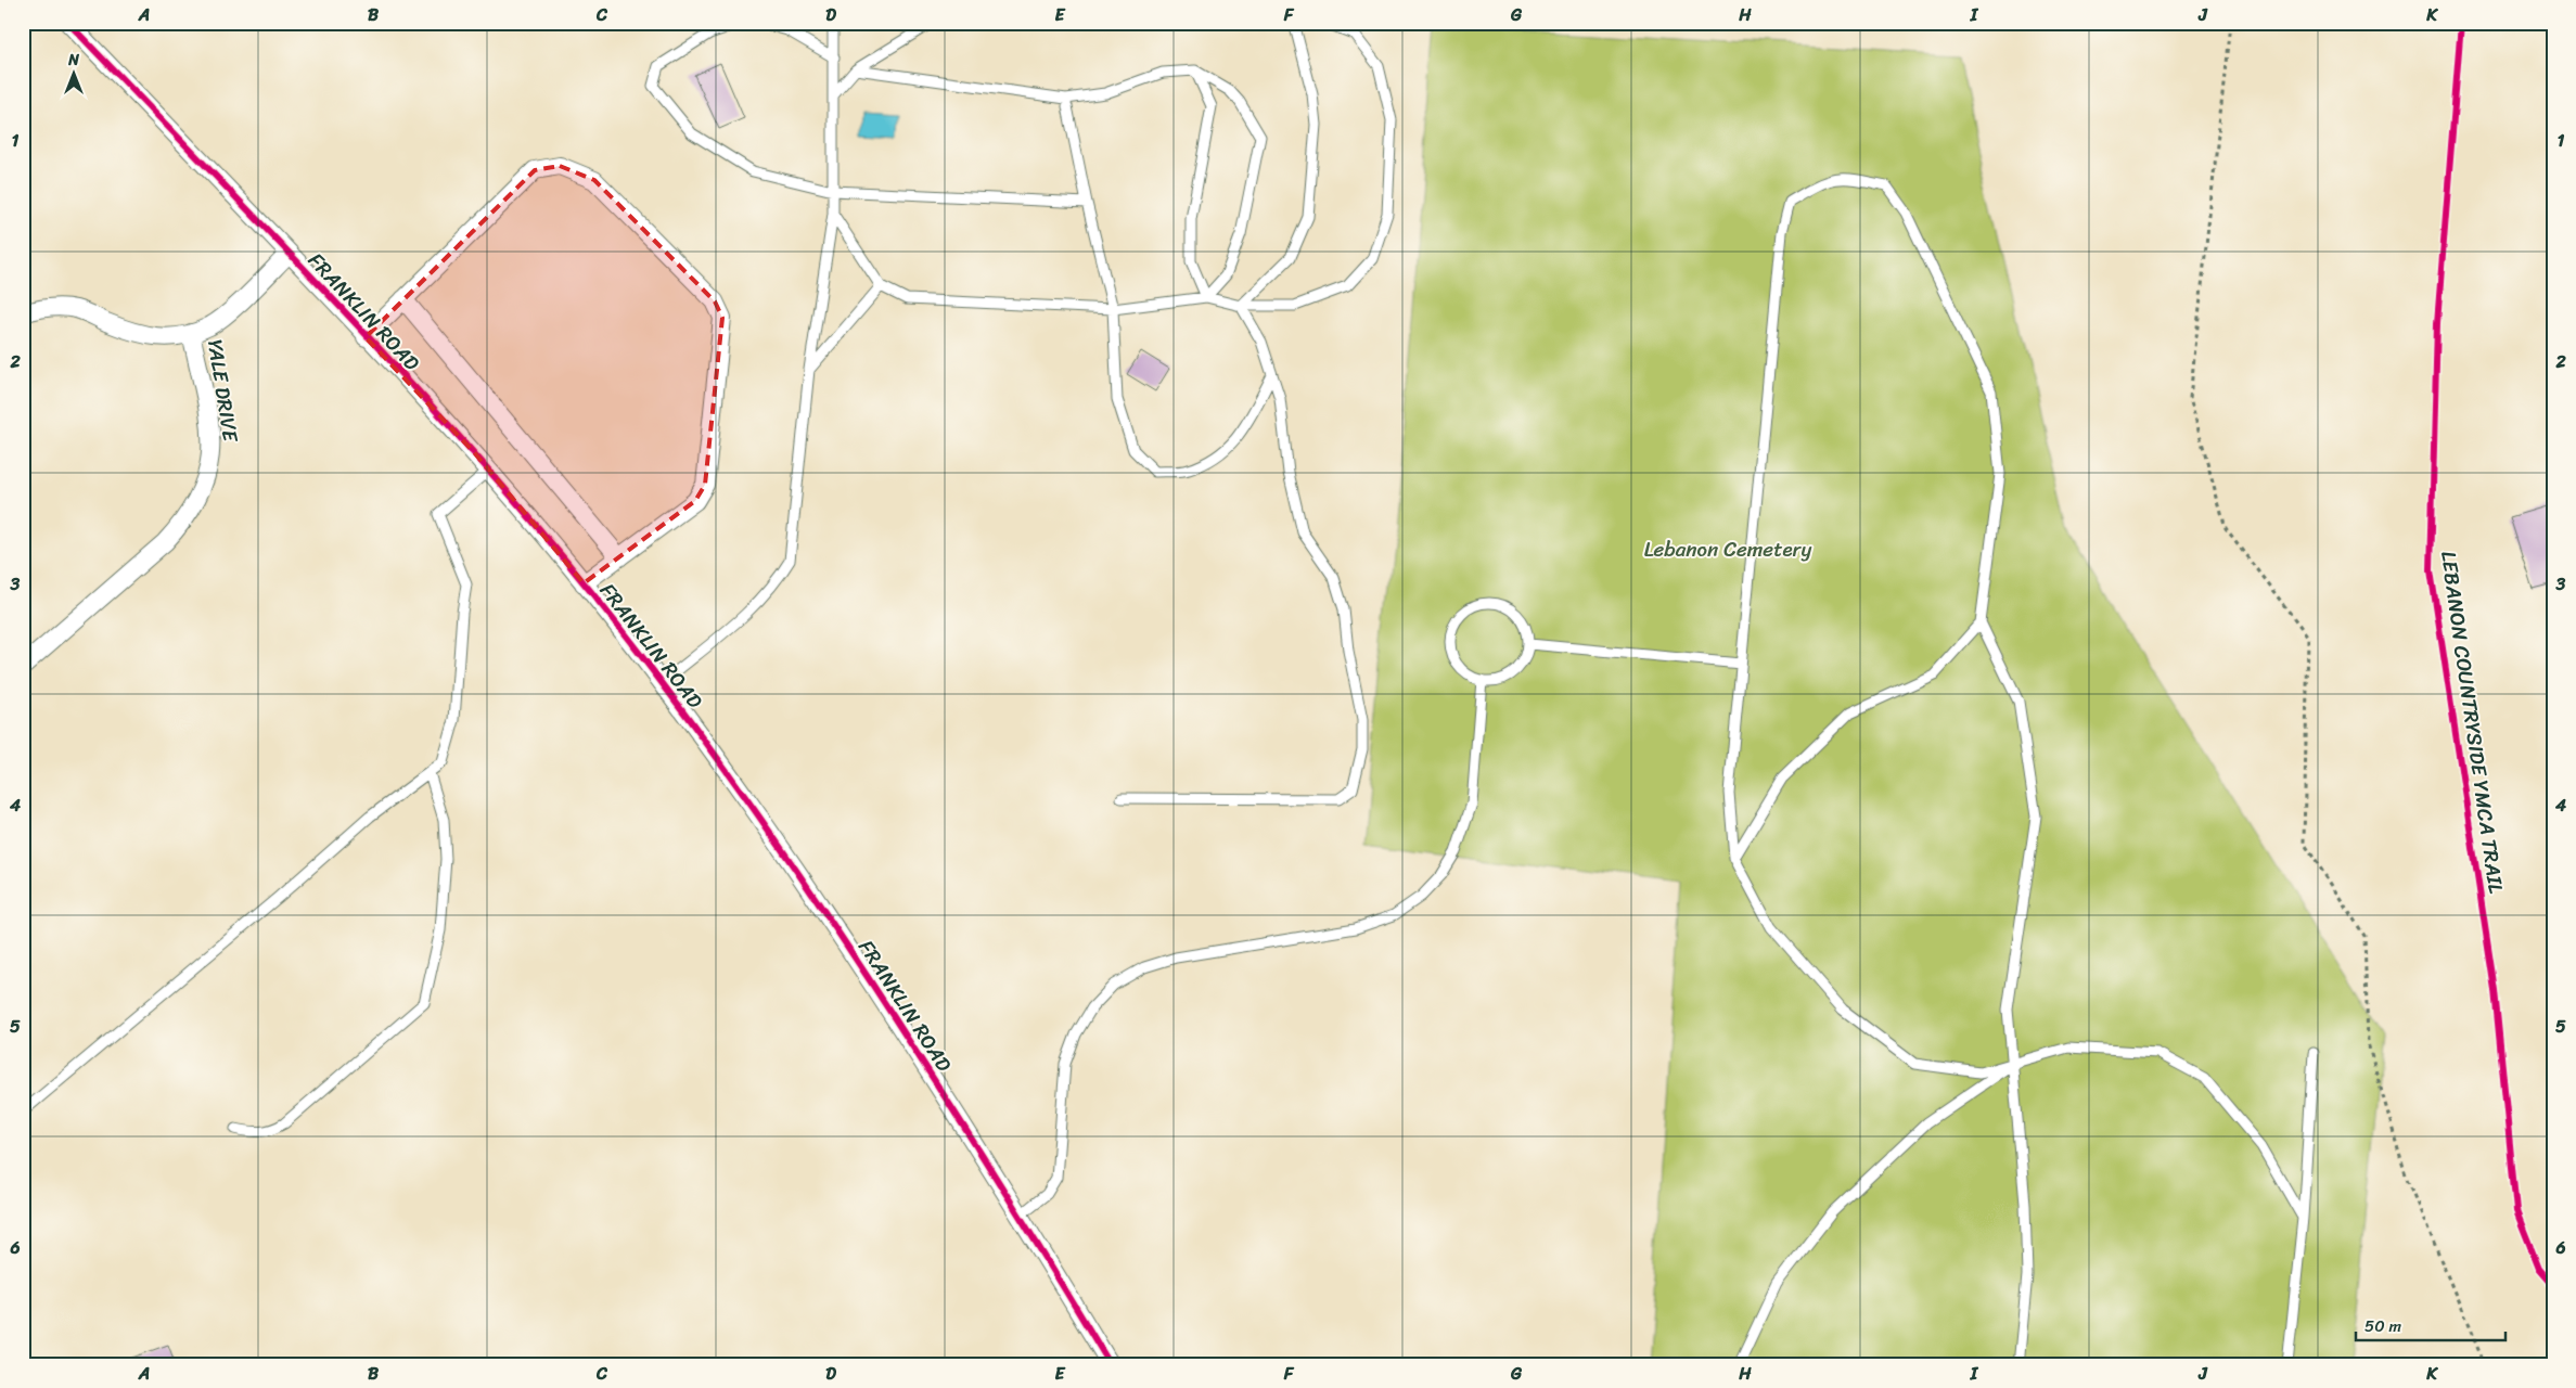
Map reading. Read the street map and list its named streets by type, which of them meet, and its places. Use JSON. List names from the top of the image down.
{
  "streets": {
    "street": ["FRANKLIN ROAD", "YALE DRIVE"],
    "cycle path": ["LEBANON COUNTRYSIDE YMCA TRAIL"]
  },
  "crossings": [
    ["FRANKLIN ROAD", "YALE DRIVE"]
  ],
  "parks": ["Lebanon Cemetery"],
  "scale_bar": "50 m",
  "north": "top",
  "grid": {
    "columns": [
      "A",
      "B",
      "C",
      "D",
      "E",
      "F",
      "G",
      "H",
      "I",
      "J",
      "K"
    ],
    "rows": [
      "1",
      "2",
      "3",
      "4",
      "5",
      "6"
    ]
  }
}
